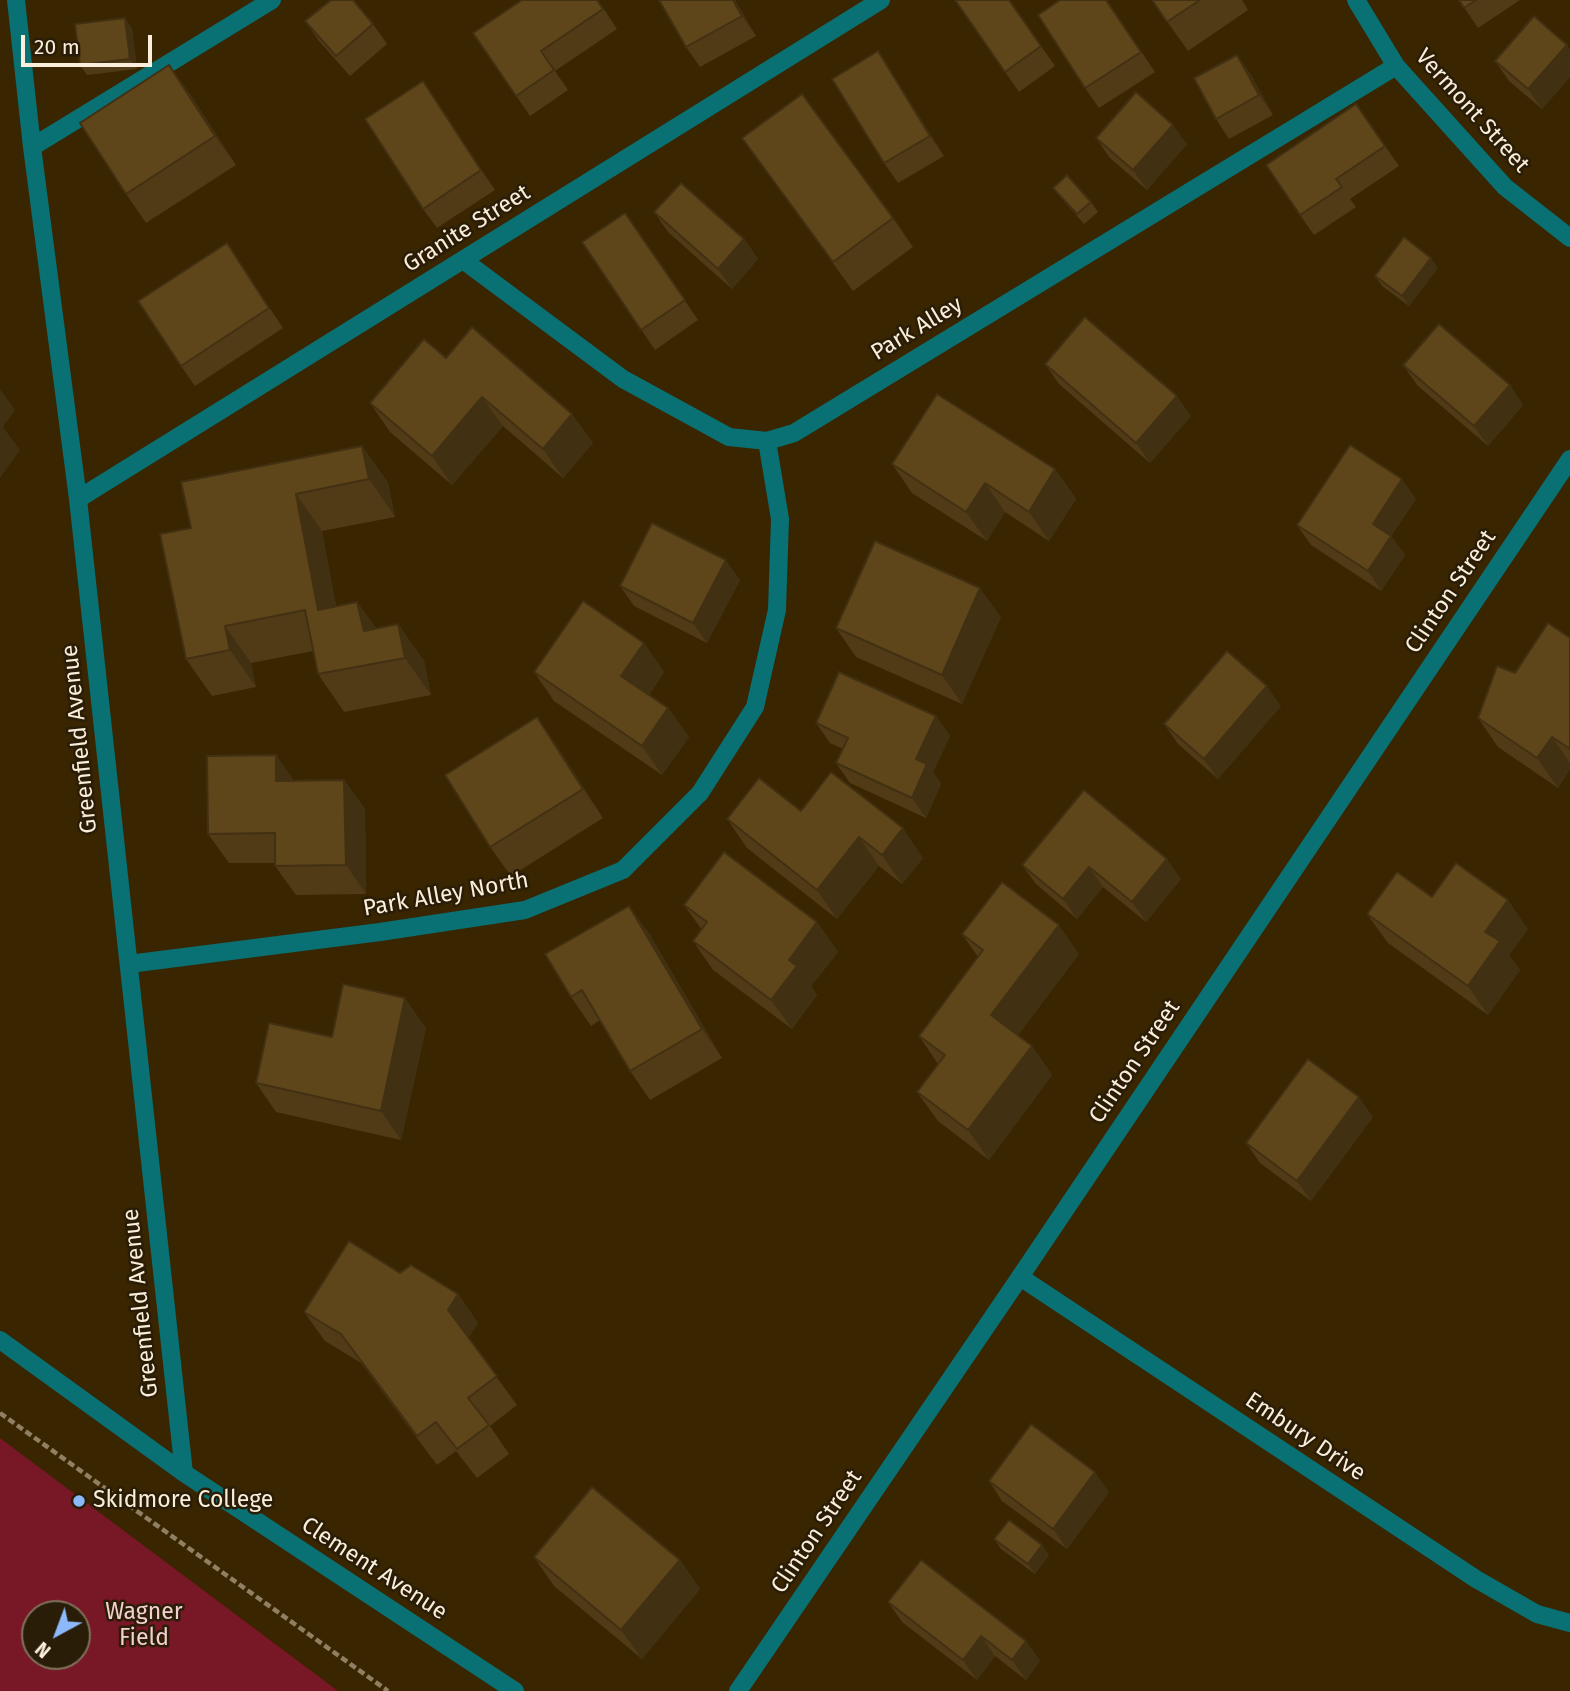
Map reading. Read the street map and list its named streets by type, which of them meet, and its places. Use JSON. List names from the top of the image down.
{
  "streets": {
    "street": [
      "Vermont Street",
      "Granite Street",
      "Park Alley",
      "Clinton Street",
      "Greenfield Avenue",
      "Park Alley North",
      "Embury Drive",
      "Clement Avenue"
    ]
  },
  "crossings": [
    ["Vermont Street", "Park Alley"],
    ["Granite Street", "Park Alley"],
    ["Granite Street", "Greenfield Avenue"],
    ["Park Alley", "Park Alley North"],
    ["Clinton Street", "Embury Drive"],
    ["Greenfield Avenue", "Park Alley North"],
    ["Greenfield Avenue", "Clement Avenue"]
  ],
  "parks": ["Wagner Field"],
  "places": ["Skidmore College"],
  "scale_bar": "20 m",
  "north": "bottom left"
}
